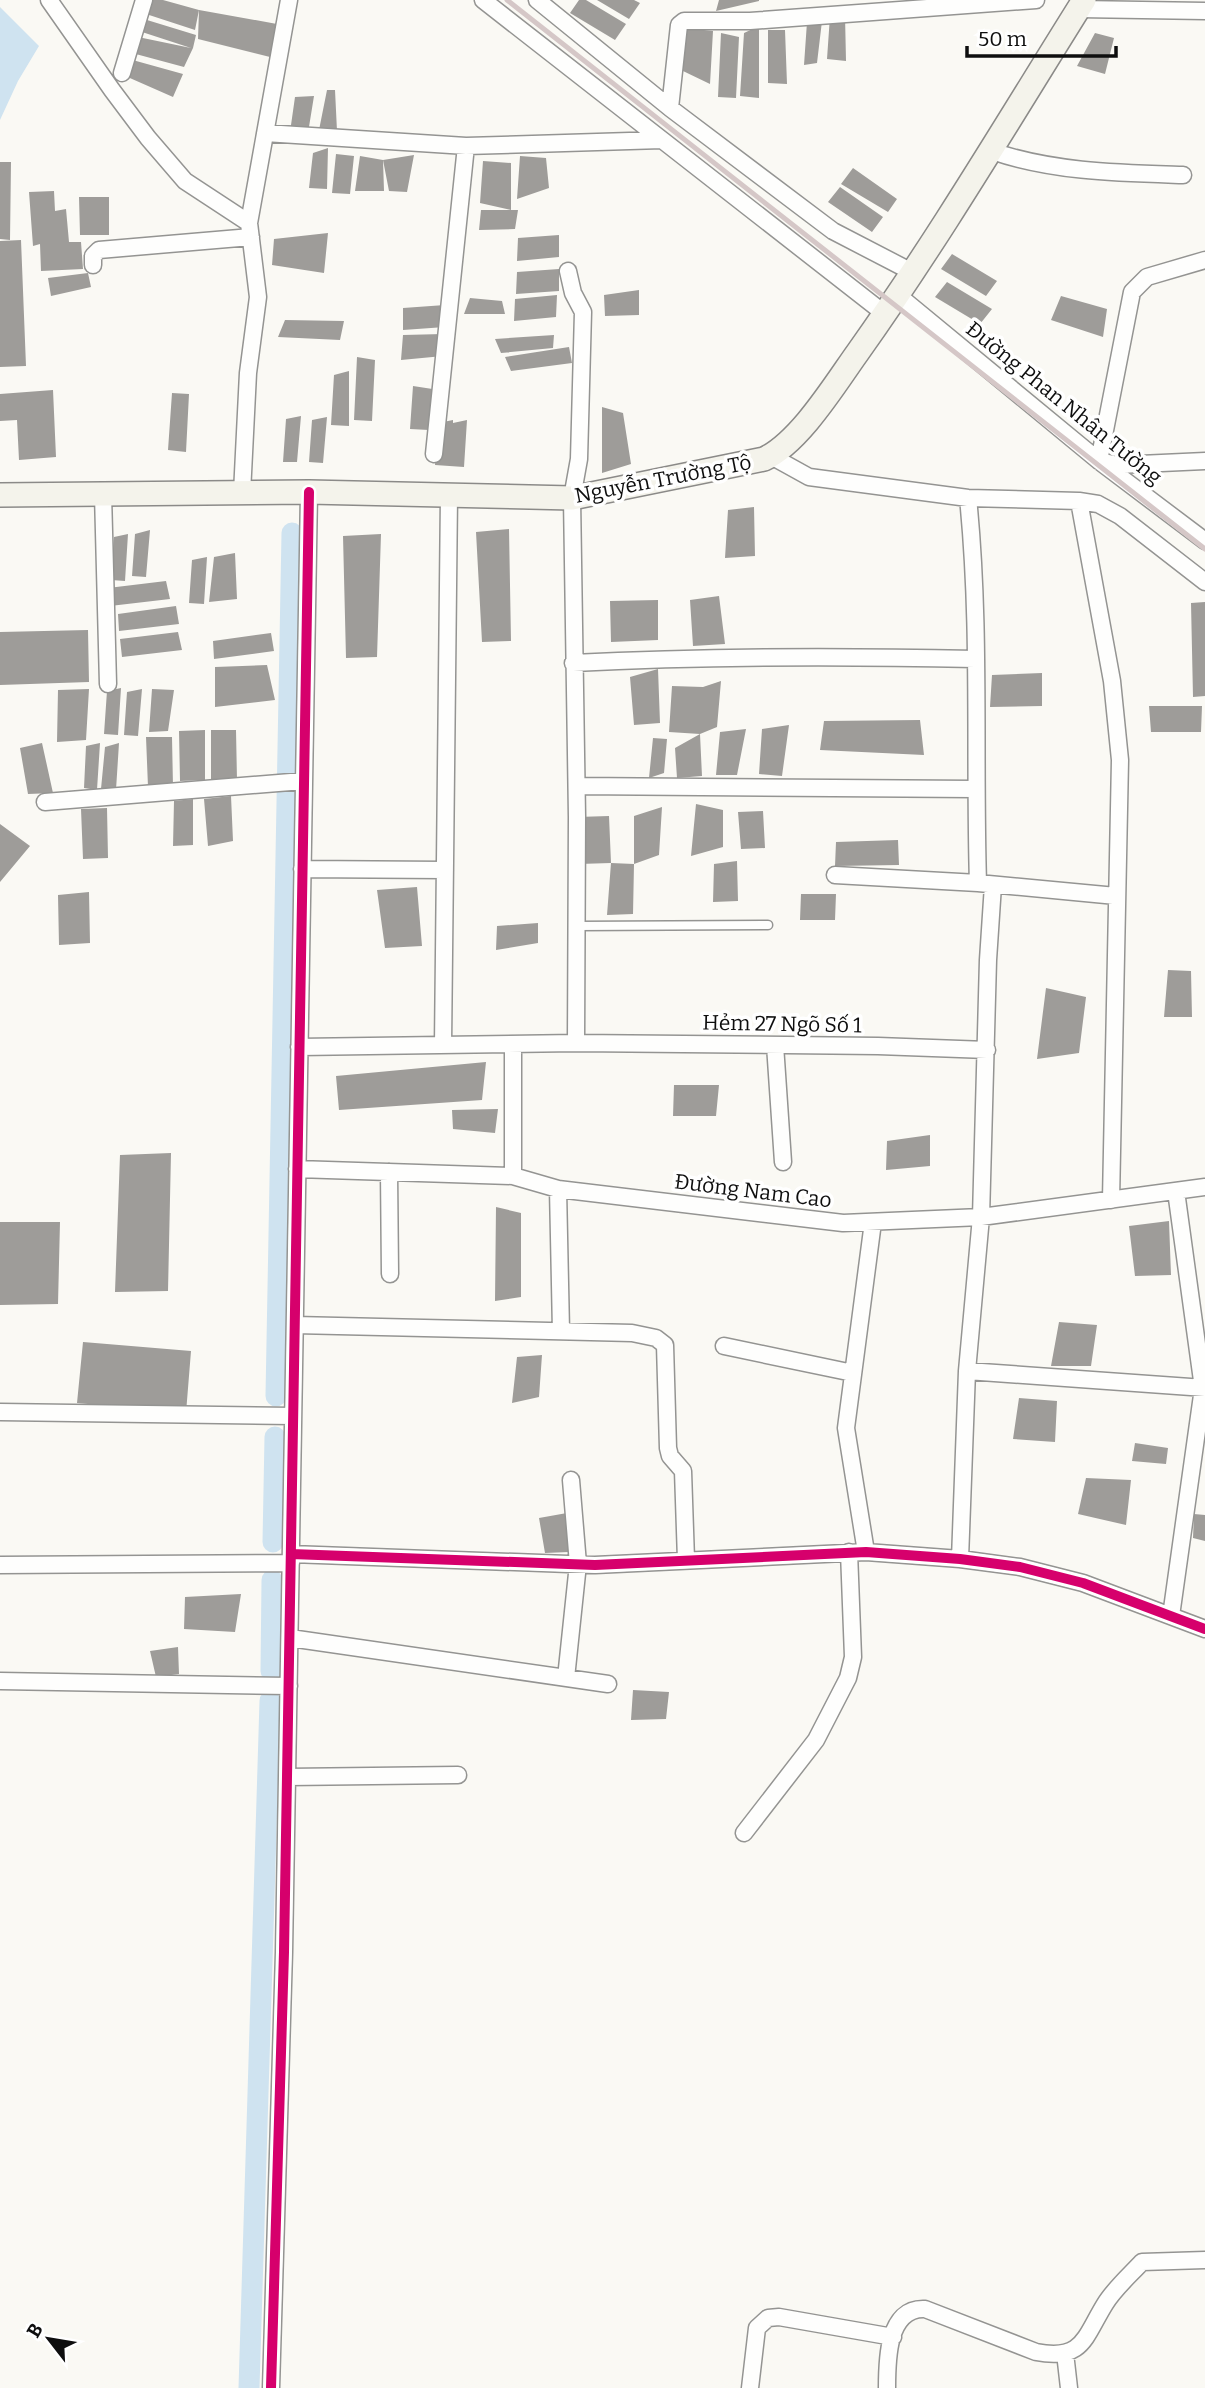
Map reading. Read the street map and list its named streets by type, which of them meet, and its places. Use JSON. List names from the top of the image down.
{
  "streets": {
    "main road": ["Nguyễn Trường Tộ"],
    "street": ["Đường Phan Nhân Tường", "Hẻm 27 Ngõ Số 1", "Đường Nam Cao"]
  },
  "crossings": [
    ["Đường Phan Nhân Tường", "Nguyễn Trường Tộ"]
  ],
  "scale_bar": "50 m",
  "north": "top left"
}
